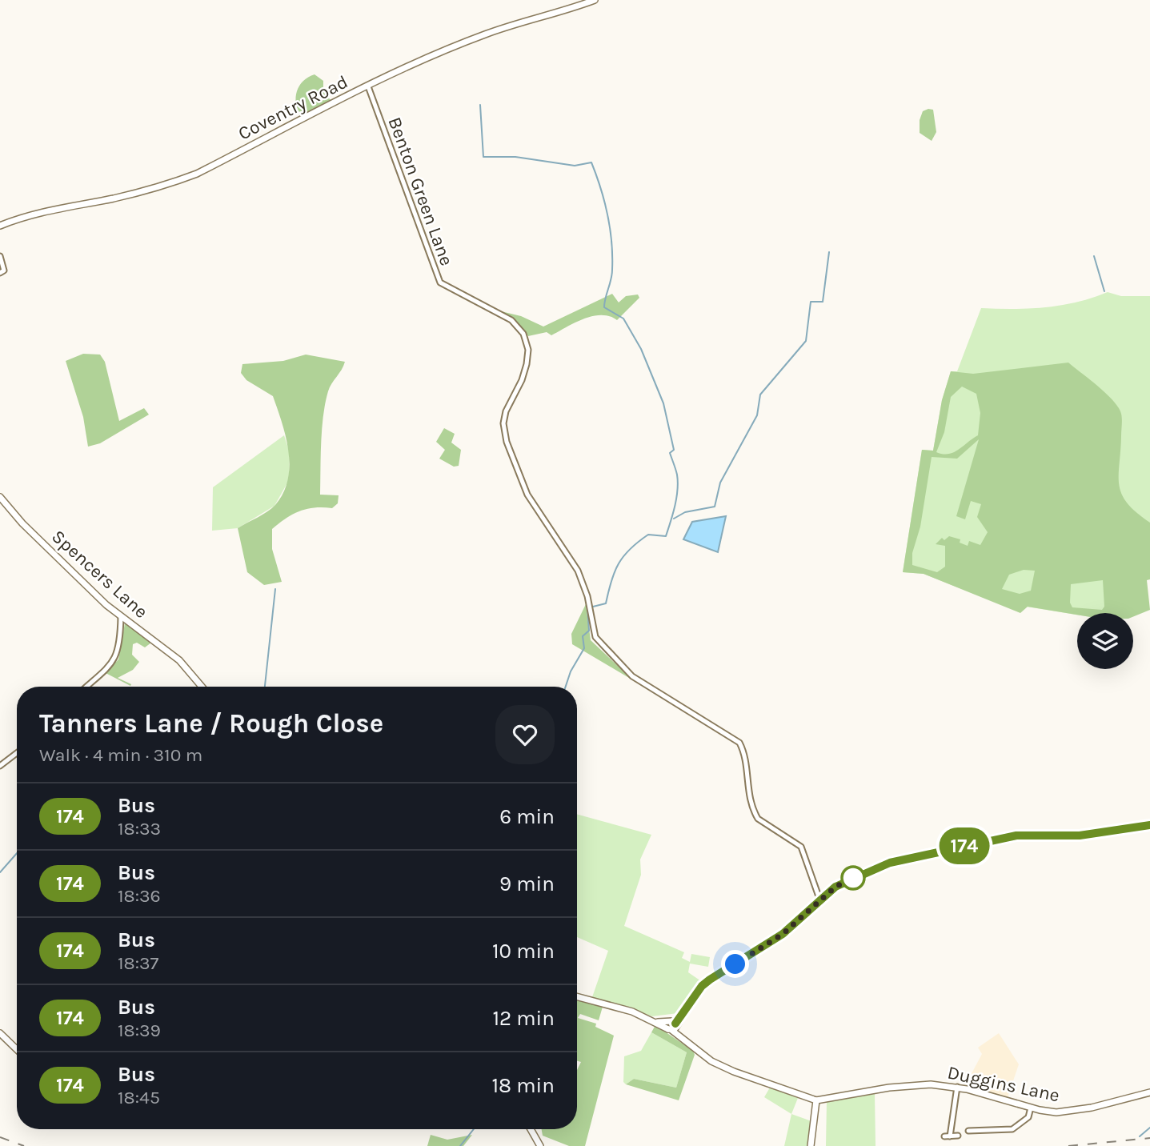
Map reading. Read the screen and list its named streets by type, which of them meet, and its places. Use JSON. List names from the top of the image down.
{
  "streets": {
    "street": [
      "Coventry Road",
      "Benton Green Lane",
      "Spencers Lane",
      "Duggins Lane"
    ]
  },
  "crossings": [
    ["Coventry Road", "Benton Green Lane"]
  ],
  "lines": ["bus line 174"],
  "page": {
    "on_map": "174",
    "heading": ["Tanners Lane / Rough Close", "Walk · 4 min · 310 m"],
    "list": [
      {
        "mark": "174",
        "name": "Bus",
        "note": "18:33",
        "value": "6 min"
      },
      {
        "mark": "174",
        "name": "Bus",
        "note": "18:36",
        "value": "9 min"
      },
      {
        "mark": "174",
        "name": "Bus",
        "note": "18:37",
        "value": "10 min"
      },
      {
        "mark": "174",
        "name": "Bus",
        "note": "18:39",
        "value": "12 min"
      },
      {
        "mark": "174",
        "name": "Bus",
        "note": "18:45",
        "value": "18 min"
      }
    ]
  }
}
